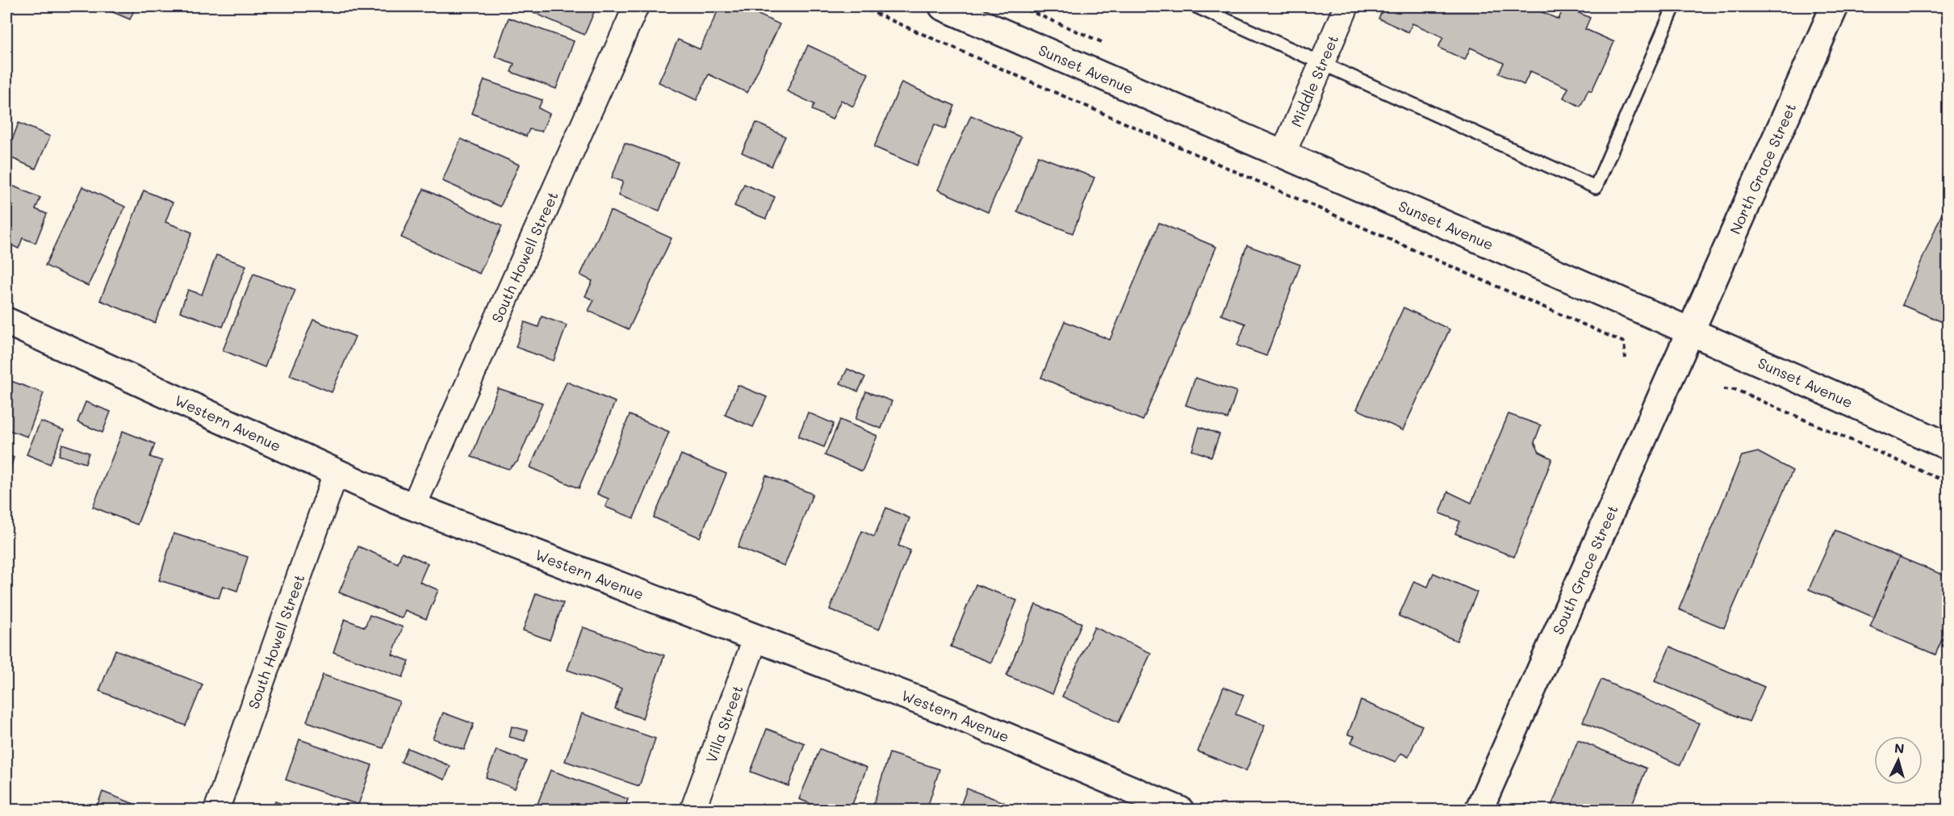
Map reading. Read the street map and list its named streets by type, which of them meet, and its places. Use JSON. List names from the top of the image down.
{
  "streets": {
    "street": [
      "Sunset Avenue",
      "Middle Street",
      "North Grace Street",
      "South Howell Street",
      "Western Avenue",
      "South Grace Street",
      "Villa Street"
    ]
  },
  "crossings": [
    ["Sunset Avenue", "Middle Street"],
    ["Sunset Avenue", "North Grace Street"],
    ["Sunset Avenue", "South Grace Street"],
    ["North Grace Street", "South Grace Street"],
    ["South Howell Street", "Western Avenue"],
    ["Western Avenue", "Villa Street"]
  ],
  "north": "top"
}
